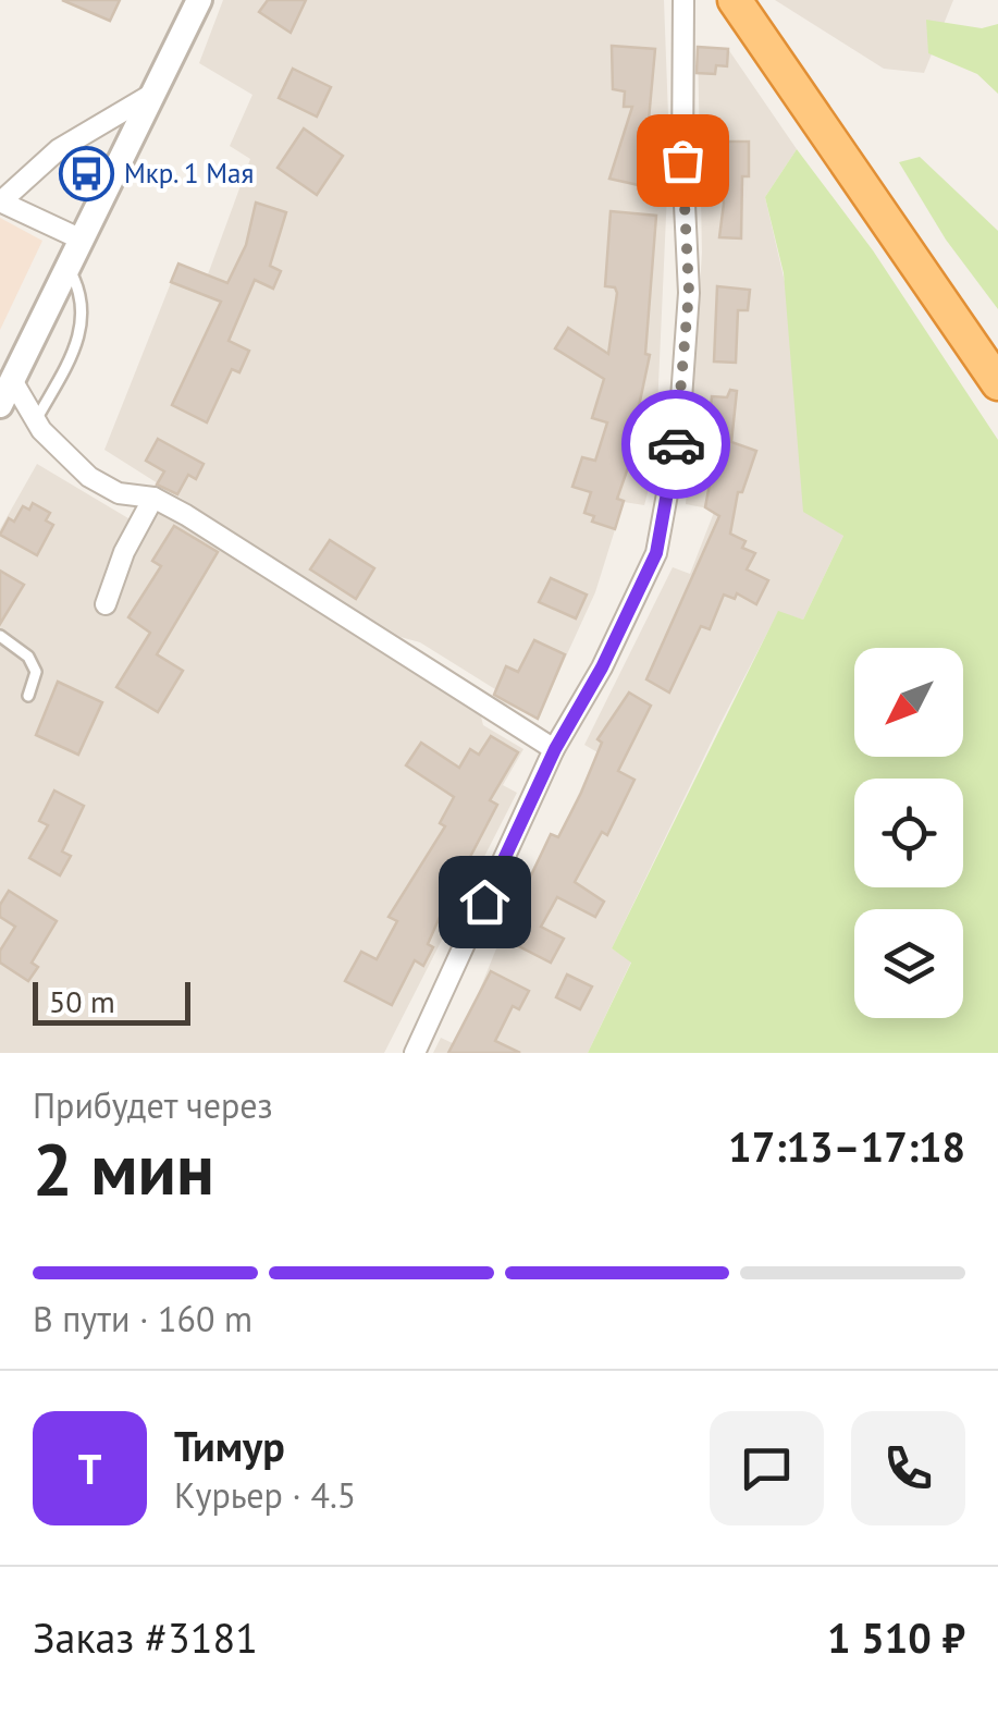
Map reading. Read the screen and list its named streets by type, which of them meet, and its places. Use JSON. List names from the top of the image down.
{
  "places": {
    "bus stop": ["Мкр. 1 Мая"]
  },
  "scale_bar": "50 m",
  "north": "bottom left",
  "page": {
    "scale": "50 m",
    "heading": ["2 мин", "Прибудет через", "17:13–17:18"],
    "panel": [
      "Тимур",
      "Курьер · 4.5",
      "Заказ #3181",
      "1 510 ₽"
    ],
    "bar": "В пути · 160 m",
    "round": "Т"
  }
}
